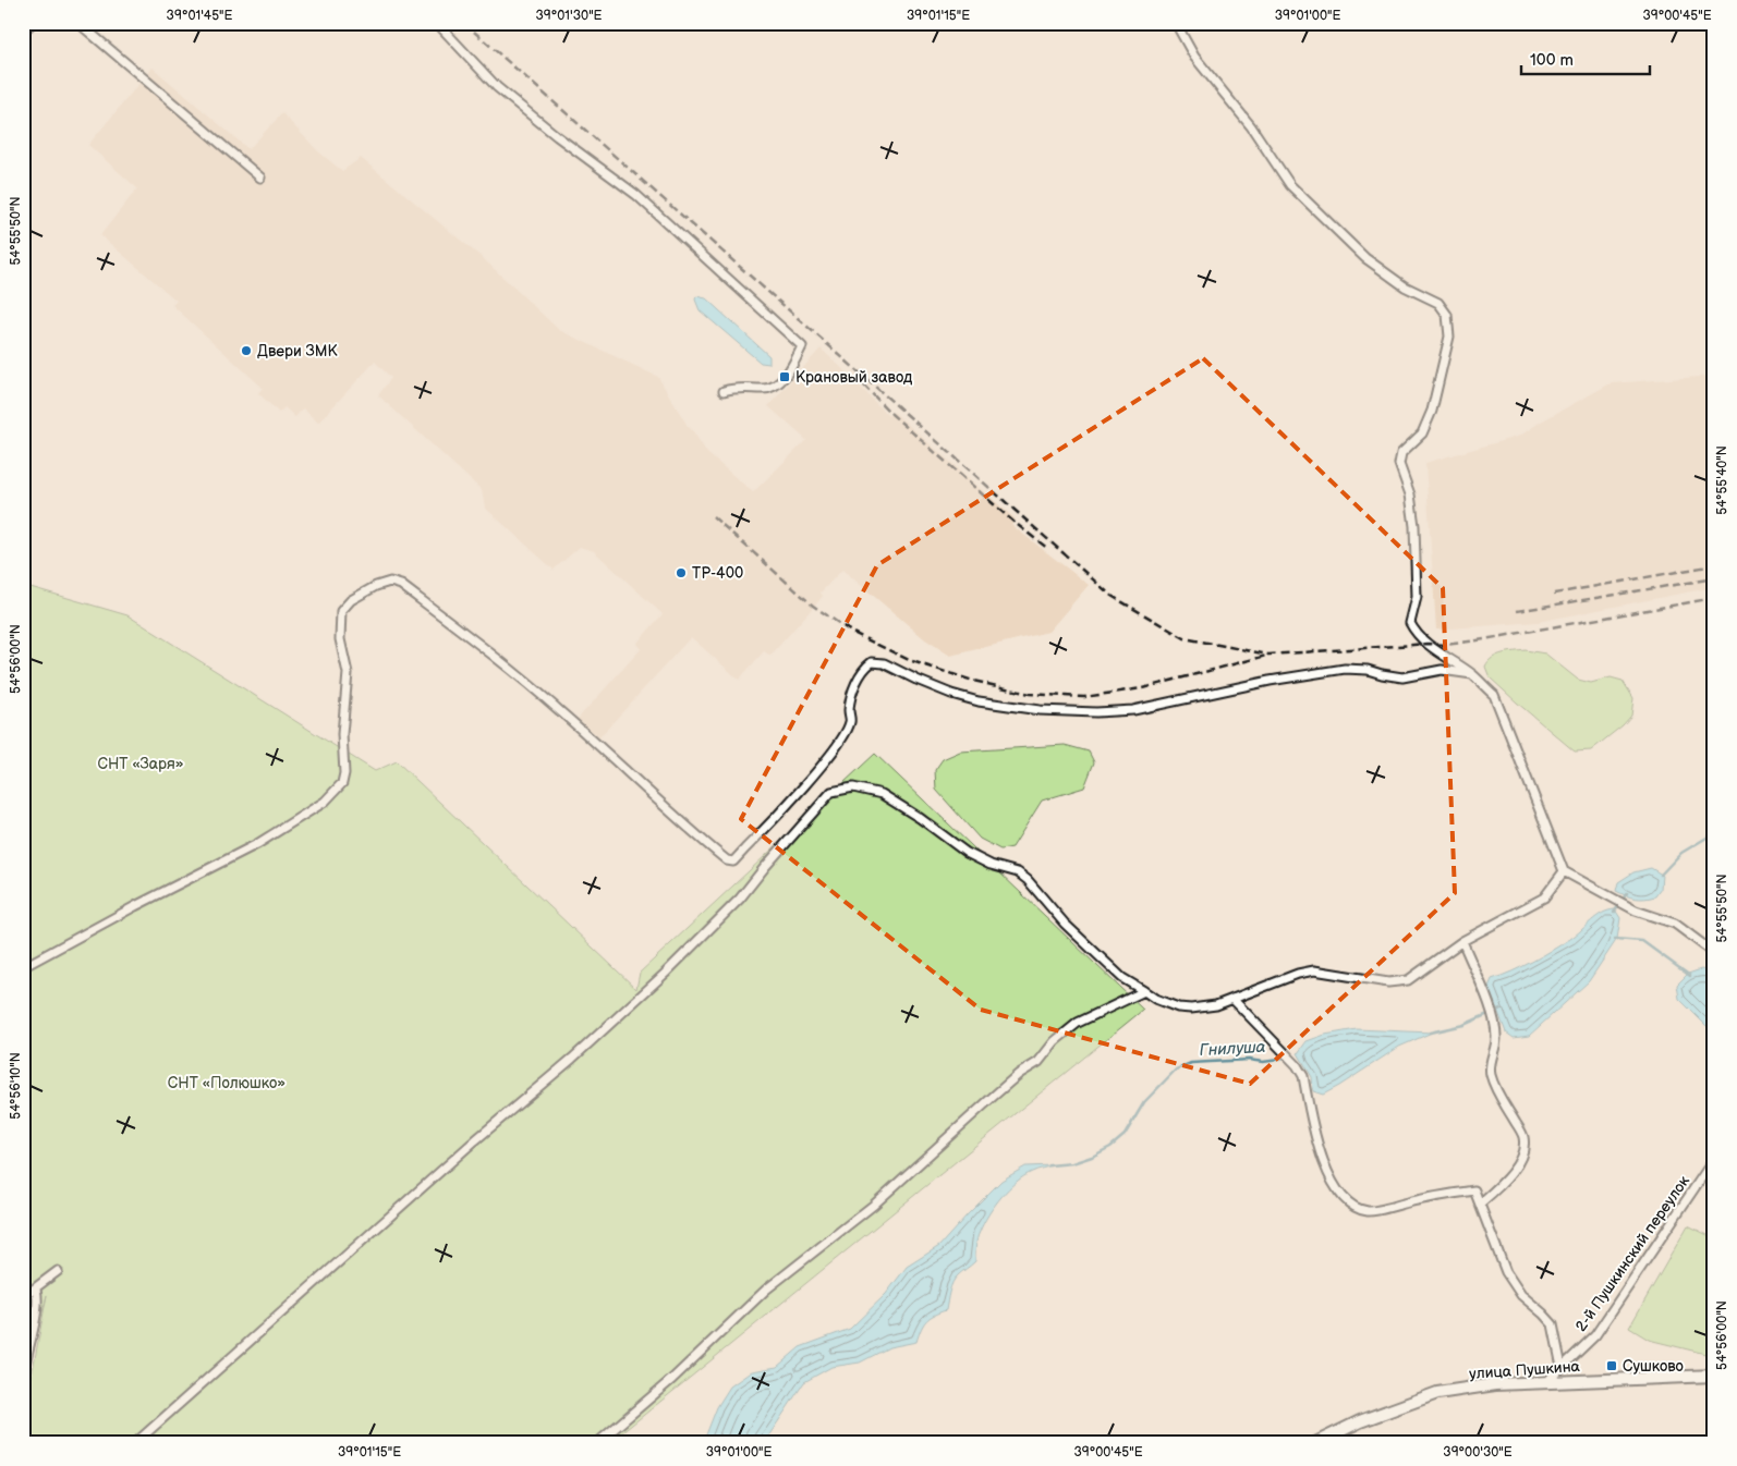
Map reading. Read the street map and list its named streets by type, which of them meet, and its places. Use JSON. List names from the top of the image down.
{
  "streets": {
    "main road": ["улица Пушкина"],
    "street": ["2-й Пушкинский переулок"]
  },
  "crossings": [
    ["2-й Пушкинский переулок", "улица Пушкина"]
  ],
  "water": ["Гнилуша"],
  "parks": ["СНТ «Заря»", "СНТ «Полюшко»"],
  "places": {
    "other": ["Двери ЗМК", "ТР-400"],
    "transit": ["Крановый завод", "Сушково"]
  },
  "scale_bar": "100 m",
  "coordinates": [
    "39°01'45\"E",
    "39°01'30\"E",
    "39°01'15\"E",
    "39°01'00\"E",
    "39°00'45\"E",
    "54°55'50\"N",
    "54°55'40\"N",
    "54°56'00\"N",
    "54°56'10\"N",
    "39°00'30\"E"
  ]
}
